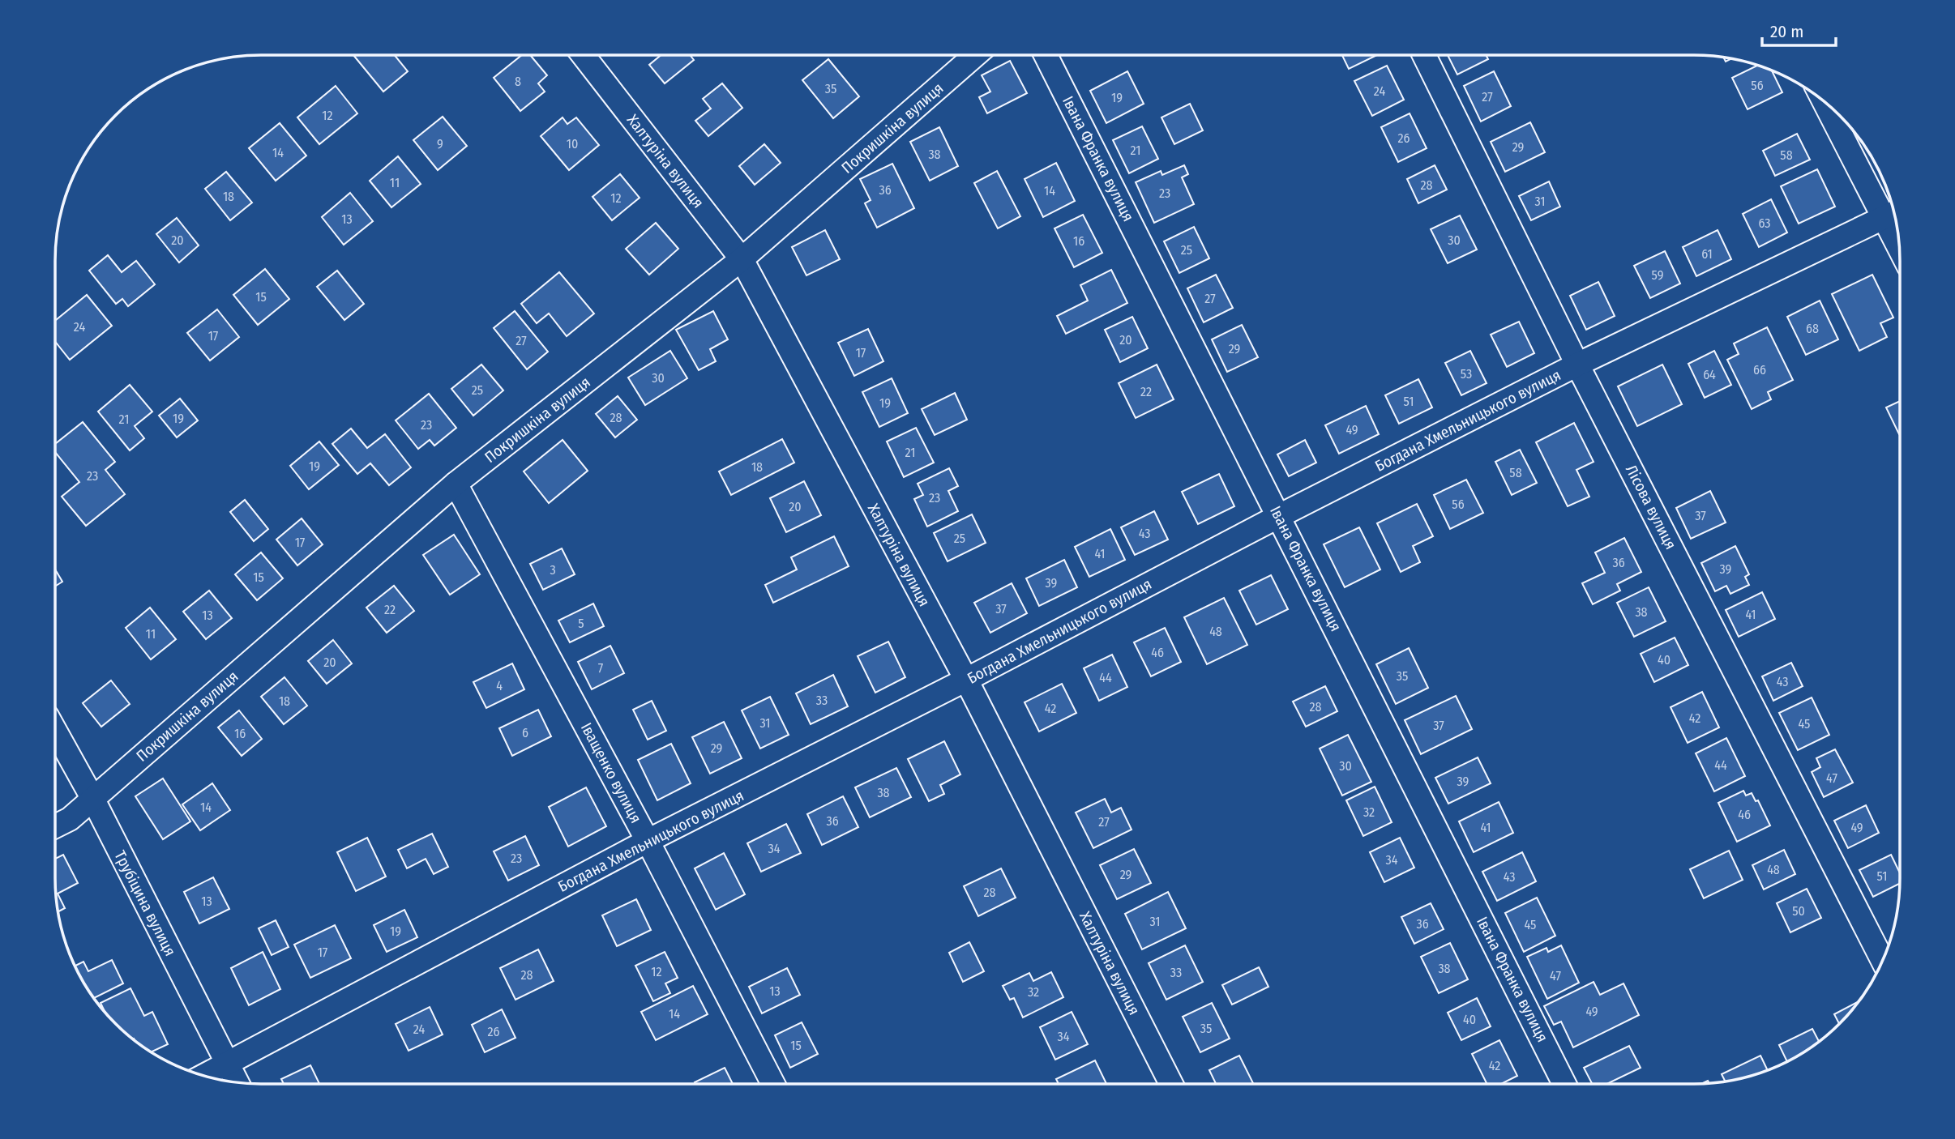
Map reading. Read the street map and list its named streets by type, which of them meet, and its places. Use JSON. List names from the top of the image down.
{
  "streets": {
    "street": [
      "Покришкіна вулиця",
      "Івана Франка вулиця",
      "Халтуріна вулиця",
      "Богдана Хмельницького вулиця",
      "Лісова вулиця",
      "Іващенко вулиця",
      "Трубіцина вулиця"
    ]
  },
  "crossings": [
    ["Покришкіна вулиця", "Халтуріна вулиця"],
    ["Покришкіна вулиця", "Іващенко вулиця"],
    ["Покришкіна вулиця", "Трубіцина вулиця"],
    ["Івана Франка вулиця", "Богдана Хмельницького вулиця"],
    ["Халтуріна вулиця", "Богдана Хмельницького вулиця"],
    ["Богдана Хмельницького вулиця", "Лісова вулиця"],
    ["Богдана Хмельницького вулиця", "Іващенко вулиця"],
    ["Богдана Хмельницького вулиця", "Трубіцина вулиця"]
  ],
  "house_numbers": [
    "8",
    "56",
    "35",
    "24",
    "27",
    "19",
    "12",
    "26",
    "9",
    "10",
    "29",
    "21",
    "14",
    "38",
    "58",
    "11",
    "28",
    "36",
    "14",
    "23",
    "18",
    "12",
    "31",
    "13",
    "63",
    "20",
    "30",
    "16",
    "25",
    "61",
    "59",
    "15",
    "27",
    "24",
    "68",
    "17",
    "20",
    "27",
    "29",
    "17",
    "66",
    "53",
    "64",
    "30",
    "25",
    "22",
    "51",
    "19",
    "28",
    "19",
    "21",
    "23",
    "49",
    "21",
    "19",
    "18",
    "58",
    "23",
    "23",
    "56",
    "20",
    "37",
    "43",
    "25",
    "17",
    "41",
    "36",
    "39",
    "3",
    "15",
    "39",
    "37",
    "22",
    "38",
    "41",
    "13",
    "5",
    "48",
    "11",
    "46",
    "40",
    "20",
    "7",
    "35",
    "44",
    "43",
    "4",
    "33",
    "18",
    "28",
    "42",
    "42",
    "31",
    "45",
    "37",
    "6",
    "16",
    "29",
    "44",
    "30",
    "47",
    "39",
    "38",
    "14",
    "32",
    "46",
    "36",
    "27",
    "41",
    "49",
    "34",
    "23",
    "34",
    "48",
    "29",
    "51",
    "43",
    "28",
    "13",
    "50",
    "31",
    "36",
    "45",
    "19",
    "17",
    "38",
    "12",
    "33",
    "28",
    "47",
    "13",
    "32",
    "49",
    "14",
    "40",
    "35",
    "24",
    "26",
    "34",
    "15",
    "42"
  ],
  "scale_bar": "20 m"
}
